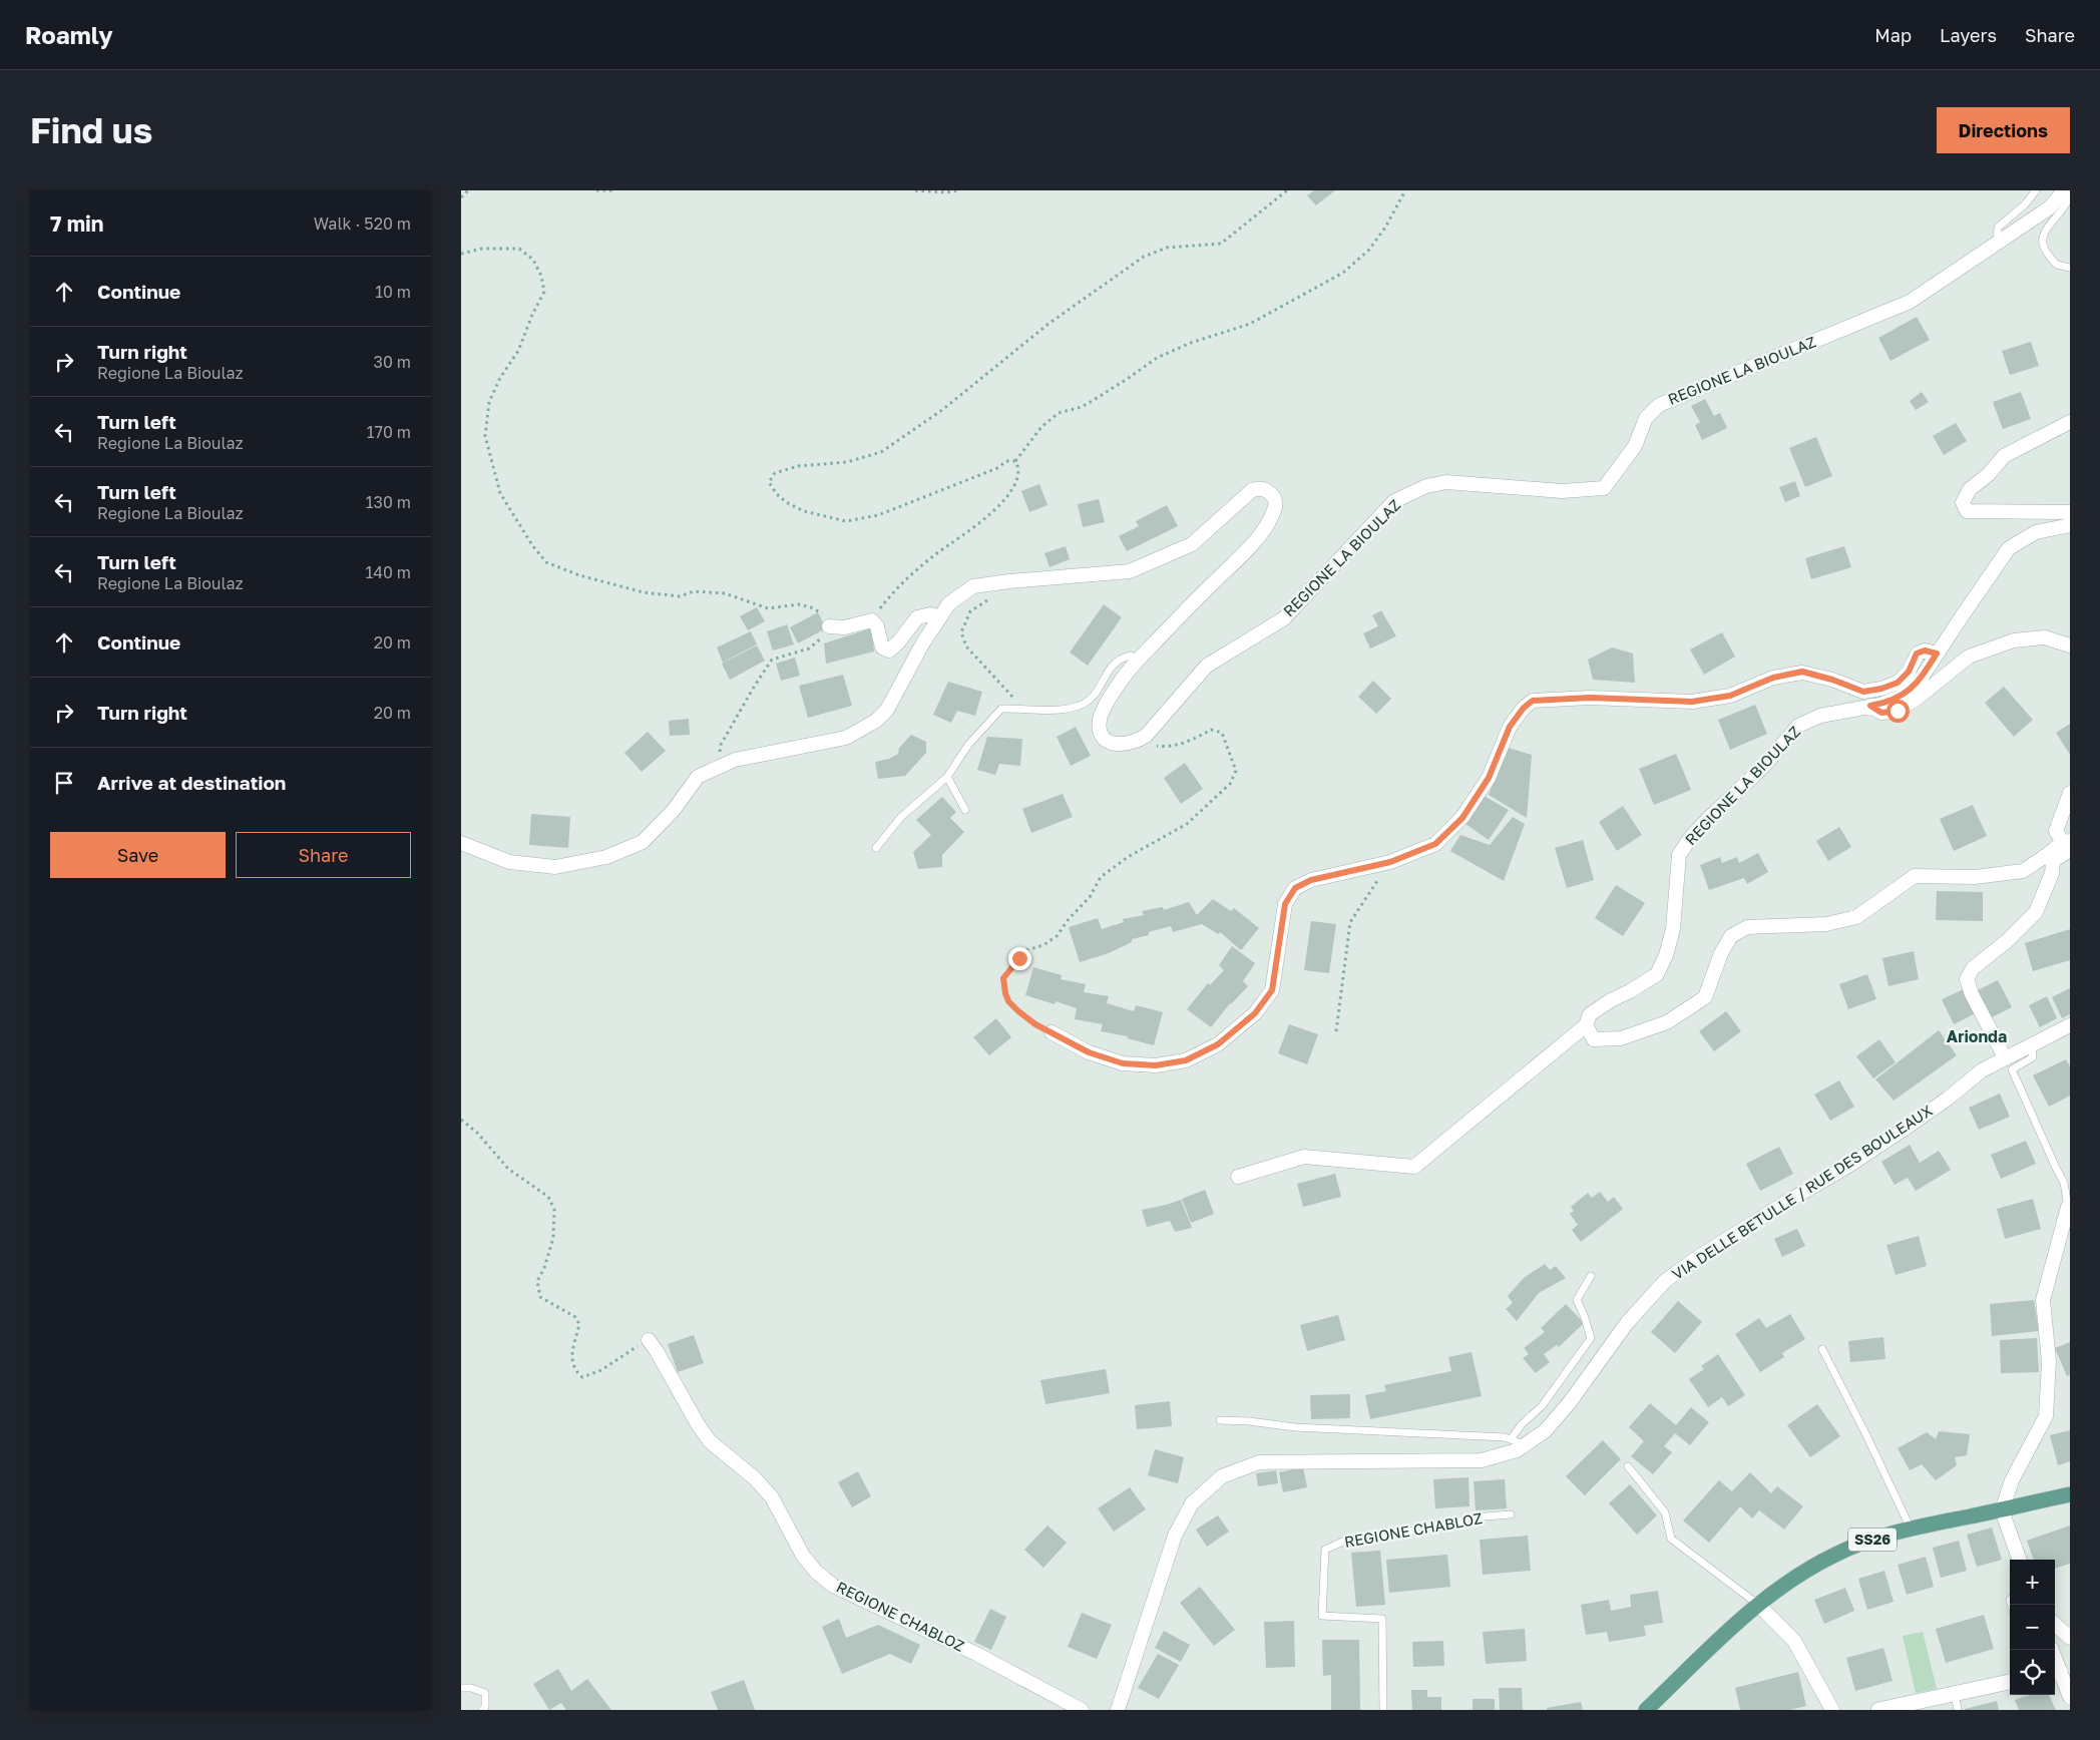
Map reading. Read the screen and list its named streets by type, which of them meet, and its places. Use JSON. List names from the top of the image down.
{
  "streets": {
    "main road": ["SS26"],
    "street": ["REGIONE LA BIOULAZ", "VIA DELLE BETULLE / RUE DES BOULEAUX", "REGIONE CHABLOZ"]
  },
  "districts": ["Arionda"],
  "page": {
    "header": "Roamly",
    "nav": ["Map", "Layers", "Share"],
    "buttons": [
      "Directions",
      ["Save", "Share"]
    ],
    "title": "Find us",
    "heading": ["7 min", "Walk · 520 m"],
    "list": [
      ["Continue", "10 m"],
      ["Turn right", "Regione La Bioulaz", "30 m"],
      ["Turn left", "Regione La Bioulaz", "170 m"],
      ["Turn left", "Regione La Bioulaz", "130 m"],
      ["Turn left", "Regione La Bioulaz", "140 m"],
      ["Continue", "20 m"],
      ["Turn right", "20 m"],
      "Arrive at destination"
    ],
    "map_buttons": ["+", "−"]
  }
}
